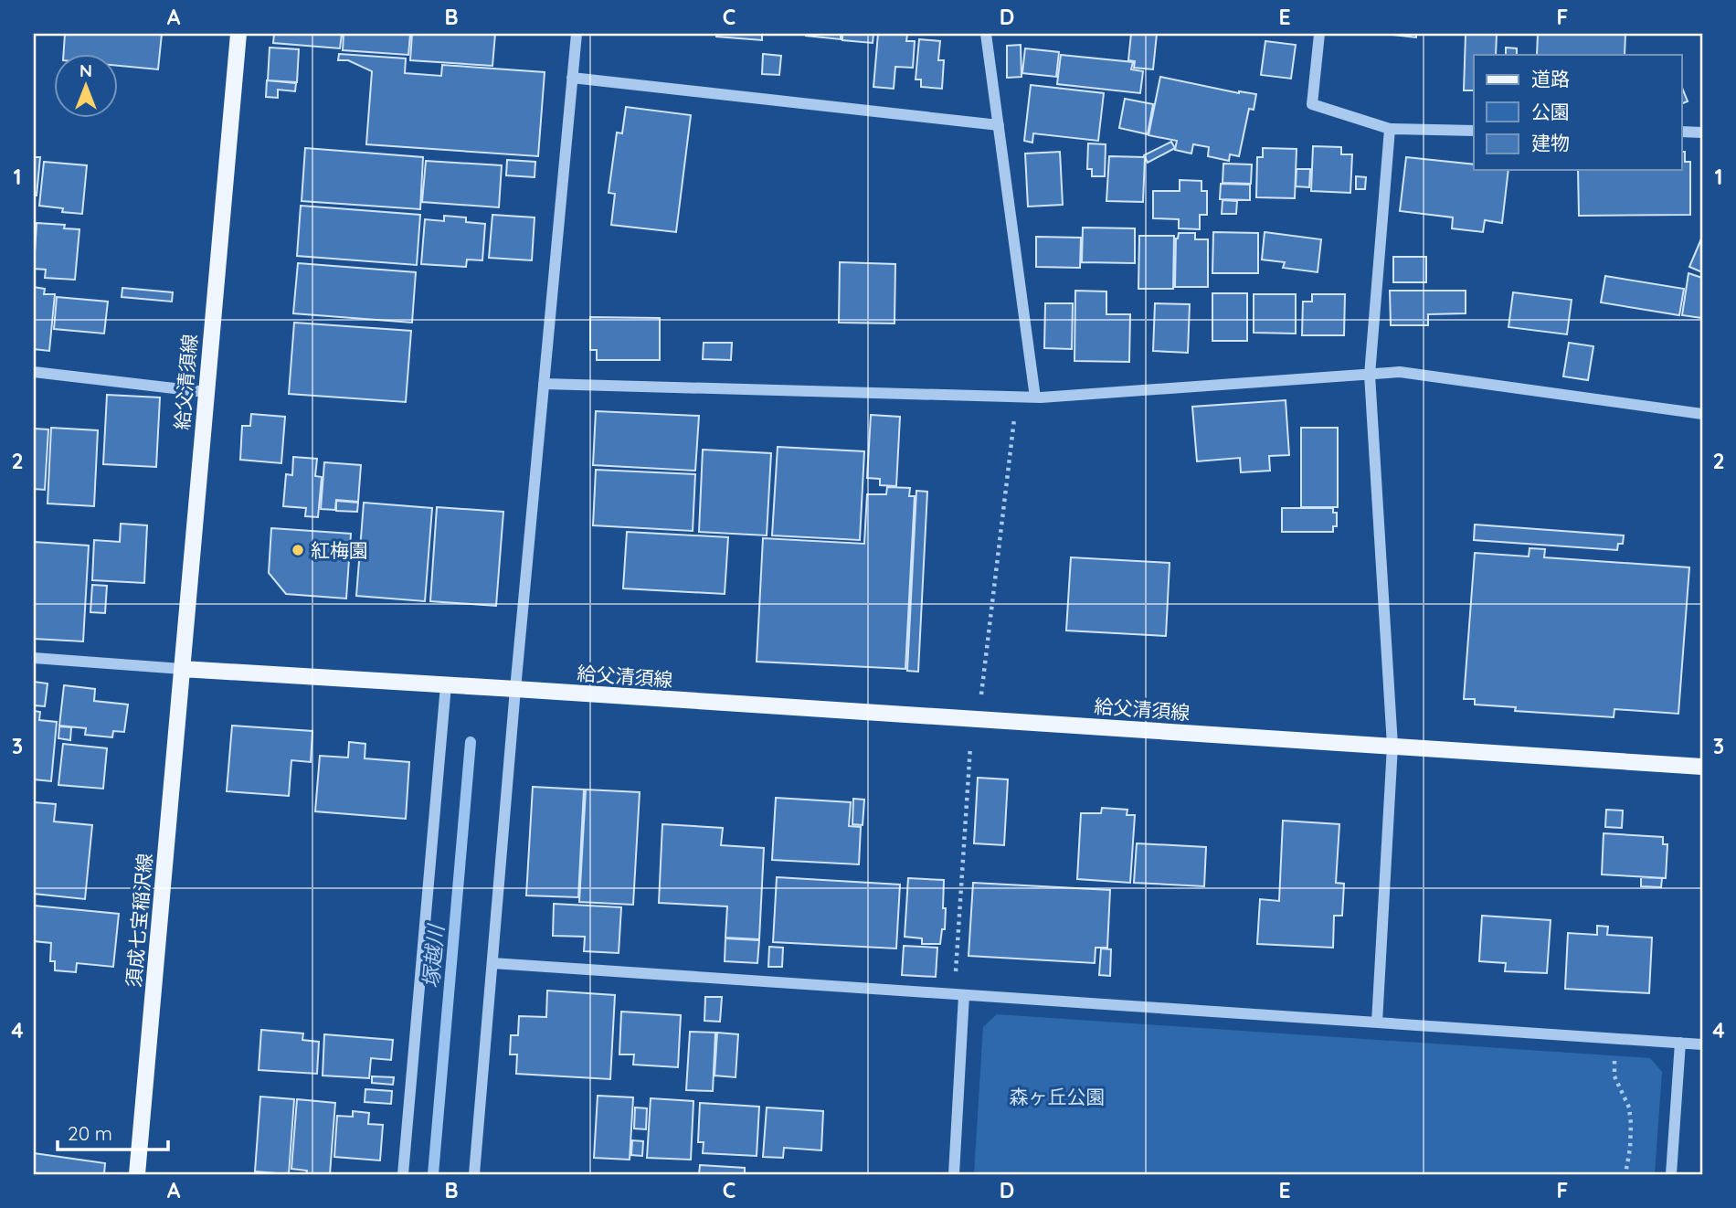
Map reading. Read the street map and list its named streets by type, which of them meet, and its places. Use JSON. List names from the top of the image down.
{
  "streets": {
    "main road": ["給父清須線", "須成七宝稲沢線"]
  },
  "crossings": [
    ["給父清須線", "須成七宝稲沢線"]
  ],
  "water": ["塚越川"],
  "parks": ["森ヶ丘公園"],
  "places": ["紅梅園"],
  "legend": ["道路", "公園", "建物"],
  "scale_bar": "20 m",
  "north": "top",
  "grid": {
    "columns": [
      "A",
      "B",
      "C",
      "D",
      "E",
      "F"
    ],
    "rows": [
      "1",
      "2",
      "3",
      "4"
    ]
  }
}
